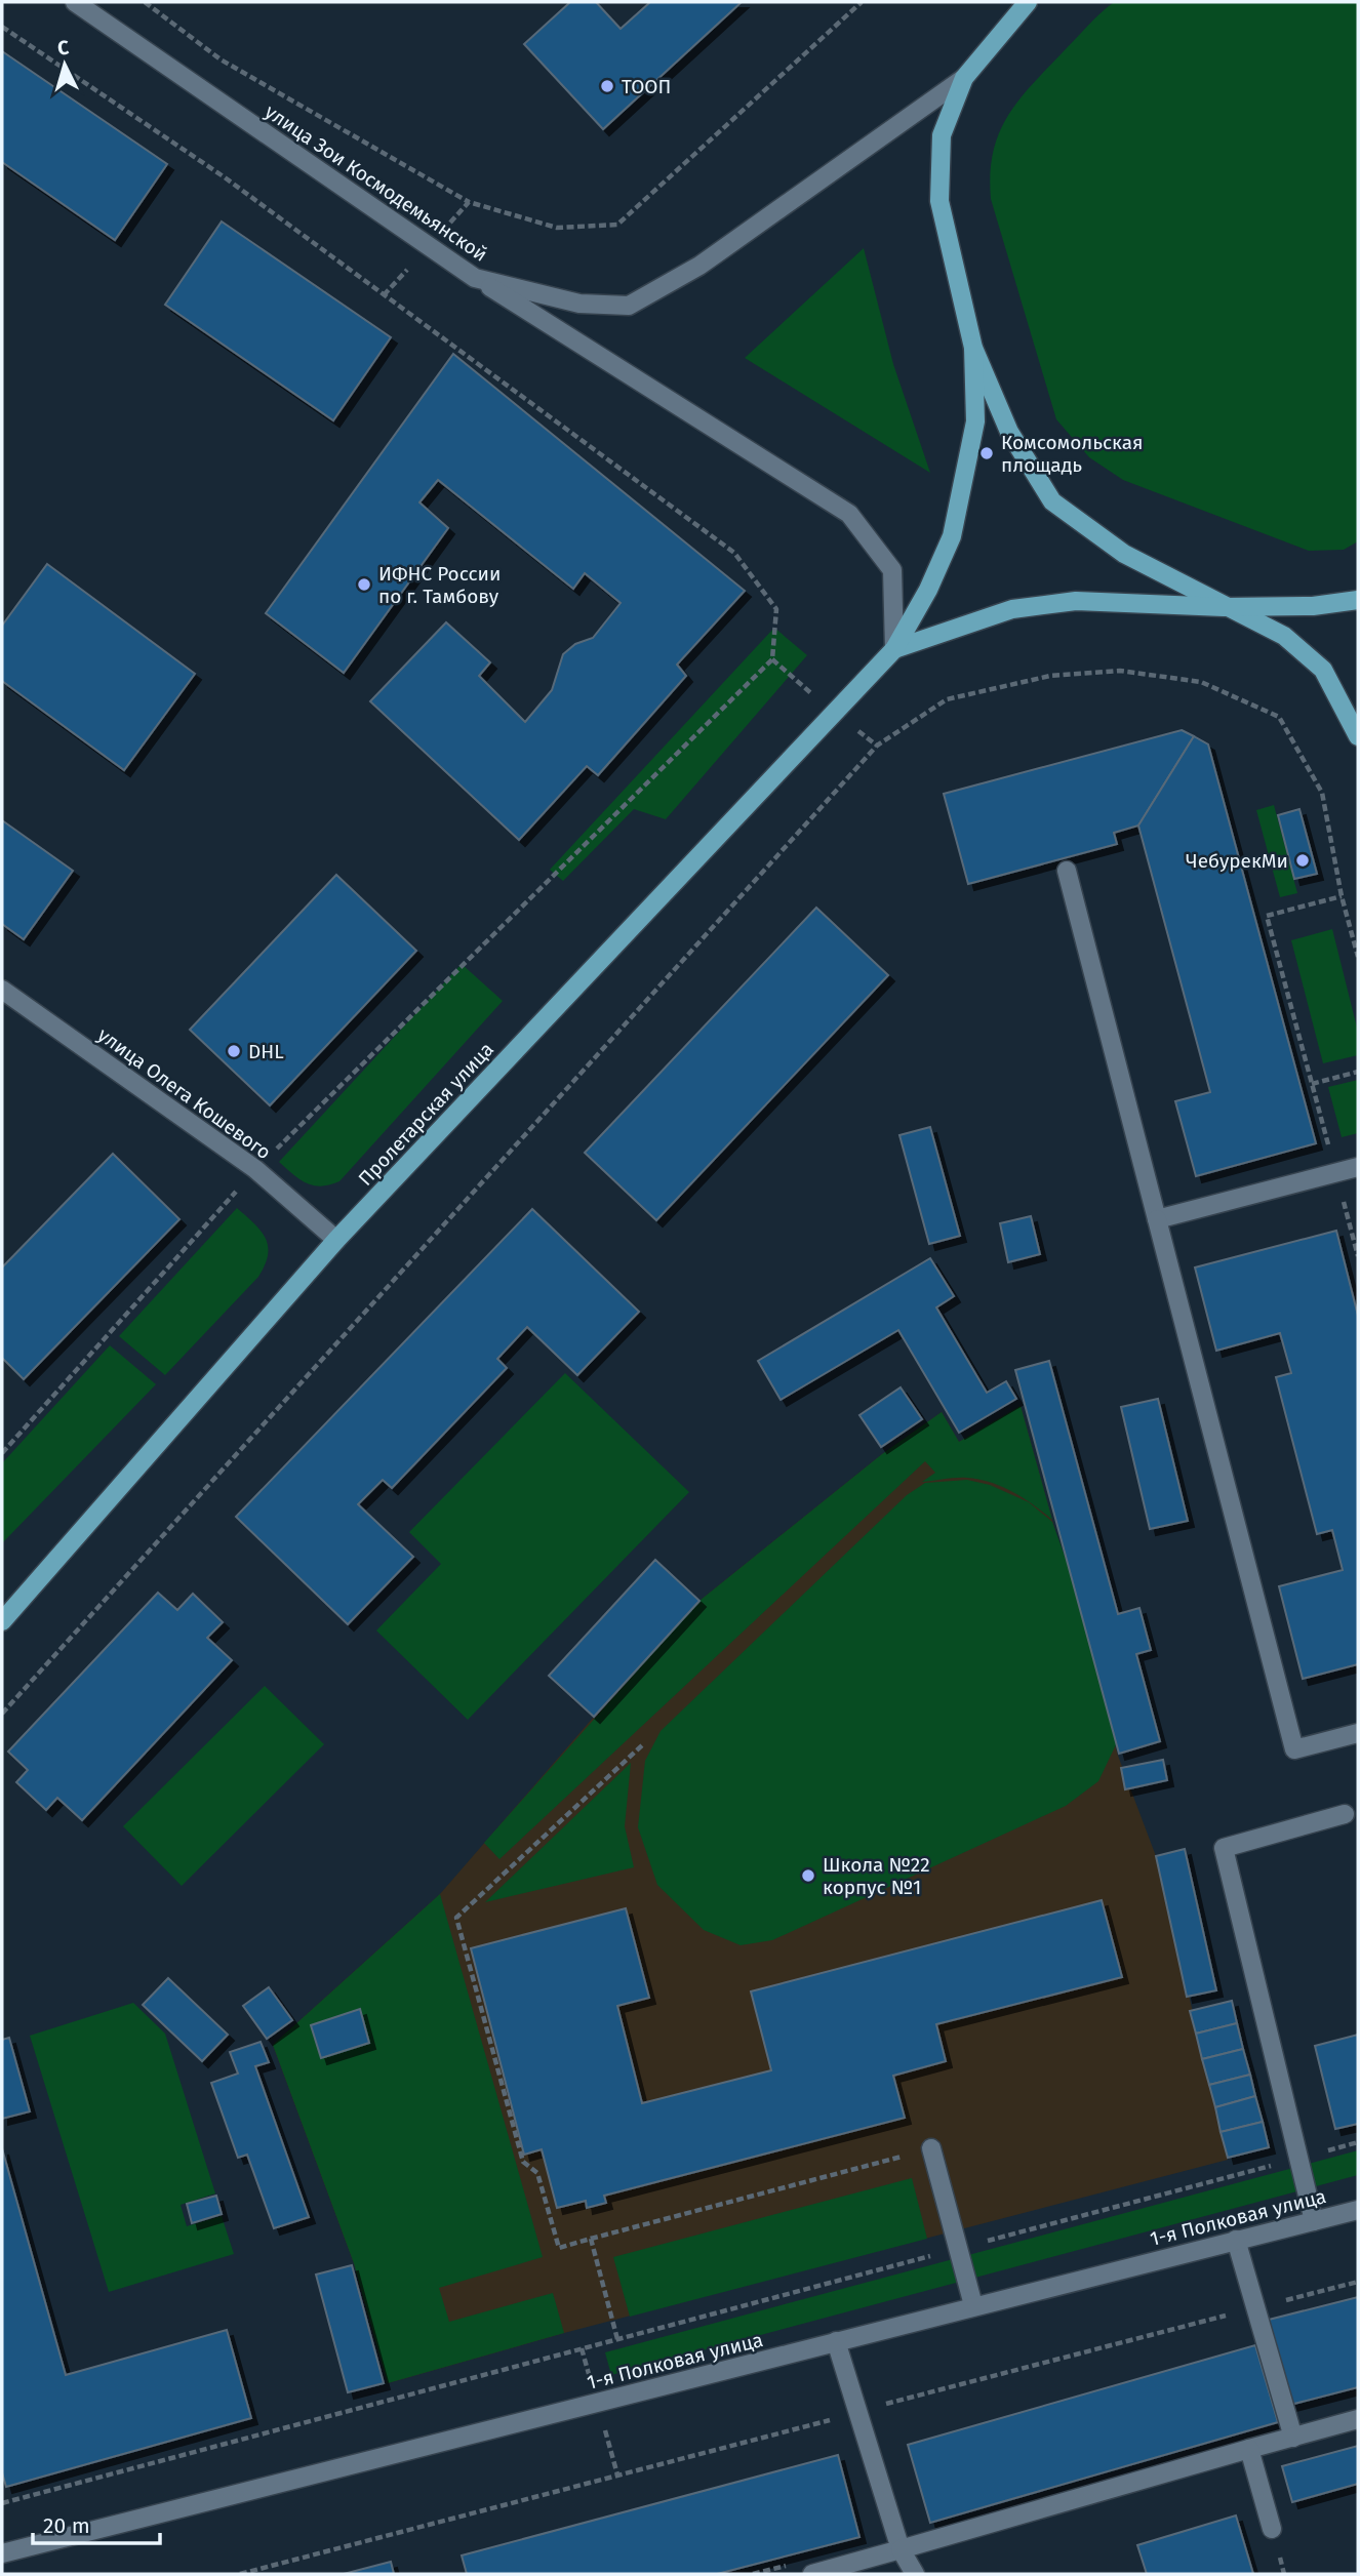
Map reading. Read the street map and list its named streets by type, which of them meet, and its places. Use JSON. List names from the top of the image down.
{
  "streets": {
    "main road": ["Пролетарская улица"],
    "street": ["улица Зои Космодемьянской", "улица Олега Кошевого", "1-я Полковая улица"]
  },
  "crossings": [
    ["улица Олега Кошевого", "Пролетарская улица"]
  ],
  "places": [
    "ТООП",
    "Комсомольская площадь",
    "ИФНС России по г. Тамбову",
    "ЧебурекМи",
    "DHL",
    "Школа №22 корпус №1"
  ],
  "scale_bar": "20 m",
  "north": "top"
}
